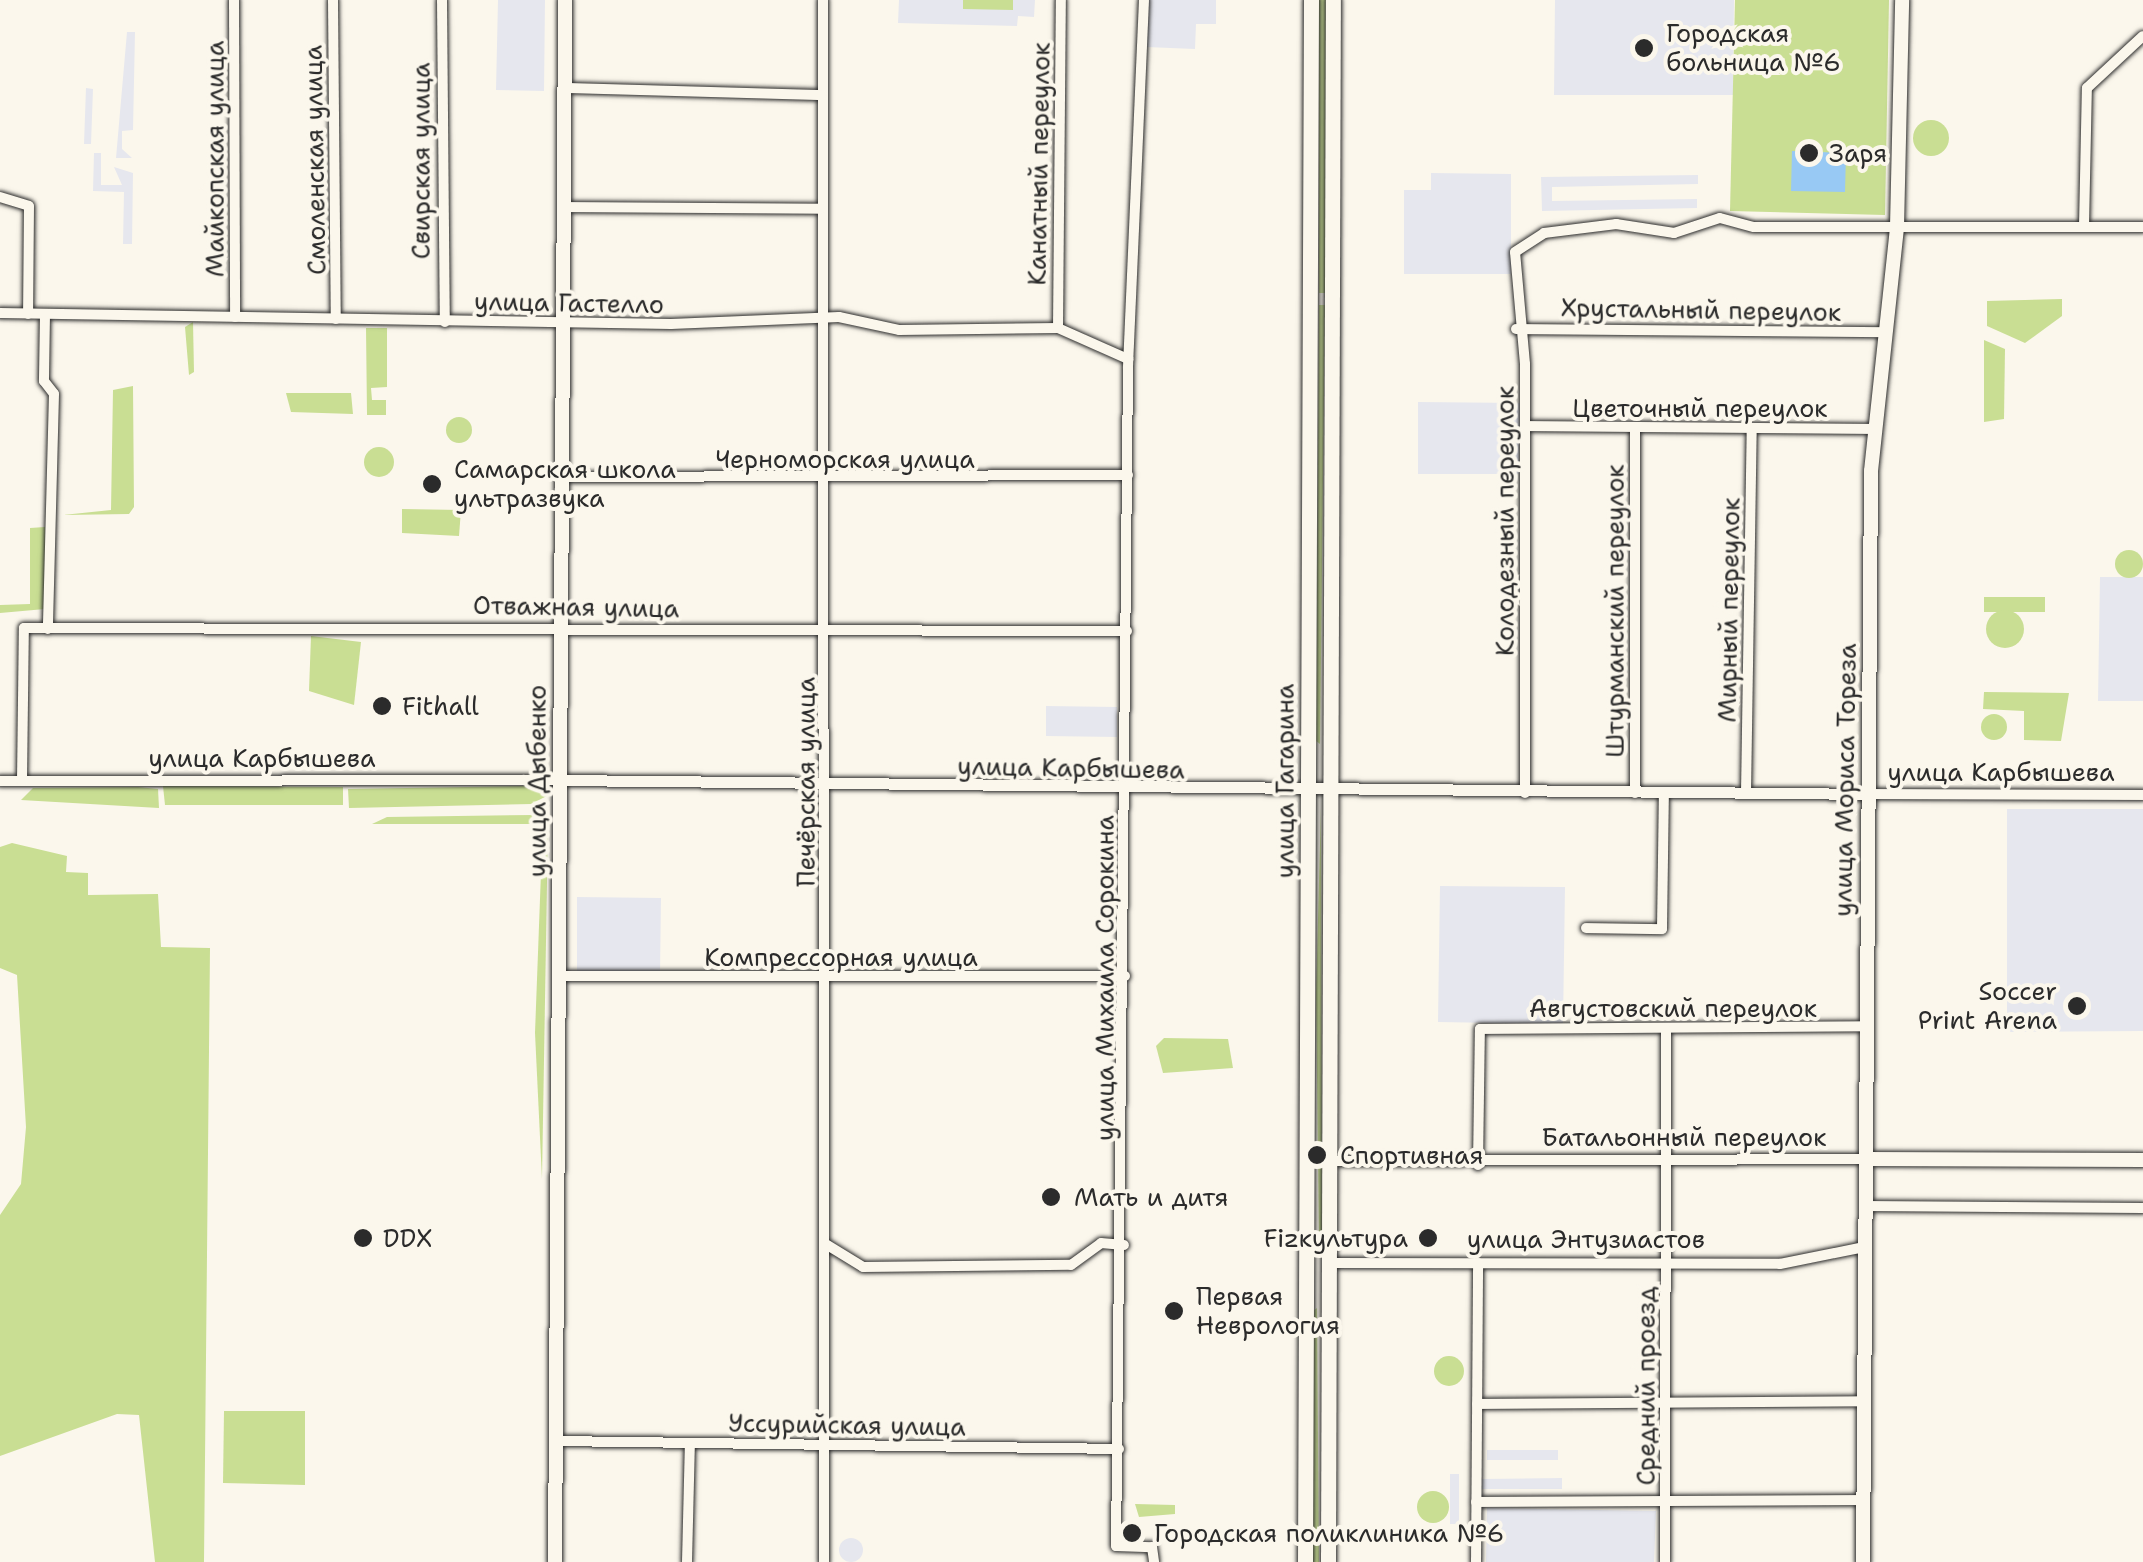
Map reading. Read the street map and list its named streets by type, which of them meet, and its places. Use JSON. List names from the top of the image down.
{
  "streets": {
    "main road": [
      "улица Мориса Тореза",
      "улица Дыбенко",
      "улица Гагарина",
      "улица Энтузиастов"
    ],
    "street": [
      "Майкопская улица",
      "Смоленская улица",
      "Свирская улица",
      "Канатный переулок",
      "улица Гастелло",
      "Хрустальный переулок",
      "Цветочный переулок",
      "Черноморская улица",
      "Колодезный переулок",
      "Отважная улица",
      "Мирный переулок",
      "Штурманский переулок",
      "улица Карбышева",
      "Печёрская улица",
      "Компрессорная улица",
      "улица Михаила Сорокина",
      "Августовский переулок",
      "Батальонный переулок",
      "Средний проезд",
      "Уссурийская улица"
    ]
  },
  "crossings": [
    ["Майкопская улица", "улица Гастелло"],
    ["Смоленская улица", "улица Гастелло"],
    ["Свирская улица", "улица Гастелло"],
    ["Канатный переулок", "улица Гастелло"],
    ["улица Гастелло", "улица Дыбенко"],
    ["улица Гастелло", "Печёрская улица"],
    ["улица Гастелло", "улица Михаила Сорокина"],
    ["Хрустальный переулок", "Колодезный переулок"],
    ["Хрустальный переулок", "улица Мориса Тореза"],
    ["Цветочный переулок", "Колодезный переулок"],
    ["Цветочный переулок", "Мирный переулок"],
    ["Цветочный переулок", "Штурманский переулок"],
    ["Цветочный переулок", "улица Мориса Тореза"],
    ["Черноморская улица", "улица Дыбенко"],
    ["Черноморская улица", "Печёрская улица"],
    ["Черноморская улица", "улица Михаила Сорокина"],
    ["Колодезный переулок", "улица Карбышева"],
    ["Колодезный переулок", "улица Мориса Тореза"],
    ["Отважная улица", "улица Карбышева"],
    ["Отважная улица", "улица Дыбенко"],
    ["Отважная улица", "Печёрская улица"],
    ["Отважная улица", "улица Михаила Сорокина"],
    ["Мирный переулок", "улица Карбышева"],
    ["Штурманский переулок", "улица Карбышева"],
    ["улица Карбышева", "улица Мориса Тореза"],
    ["улица Карбышева", "улица Дыбенко"],
    ["улица Карбышева", "улица Гагарина"],
    ["улица Карбышева", "Печёрская улица"],
    ["улица Карбышева", "улица Михаила Сорокина"],
    ["улица Мориса Тореза", "Августовский переулок"],
    ["улица Мориса Тореза", "Батальонный переулок"],
    ["улица Мориса Тореза", "улица Энтузиастов"],
    ["улица Дыбенко", "Компрессорная улица"],
    ["улица Дыбенко", "Уссурийская улица"],
    ["улица Гагарина", "Батальонный переулок"],
    ["улица Гагарина", "улица Энтузиастов"],
    ["Печёрская улица", "Компрессорная улица"],
    ["Печёрская улица", "Уссурийская улица"],
    ["Компрессорная улица", "улица Михаила Сорокина"],
    ["улица Михаила Сорокина", "Уссурийская улица"],
    ["Августовский переулок", "Батальонный переулок"],
    ["Августовский переулок", "Средний проезд"],
    ["Батальонный переулок", "Средний проезд"],
    ["улица Энтузиастов", "Средний проезд"]
  ],
  "places": [
    "Городская больница №6",
    "Заря",
    "Самарская школа ультразвука",
    "Fithall",
    "Soccer Print Arena",
    "Спортивная",
    "Мать и дитя",
    "DDX",
    "Fizкультура",
    "Первая Неврология",
    "Городская поликлиника №6"
  ]
}
